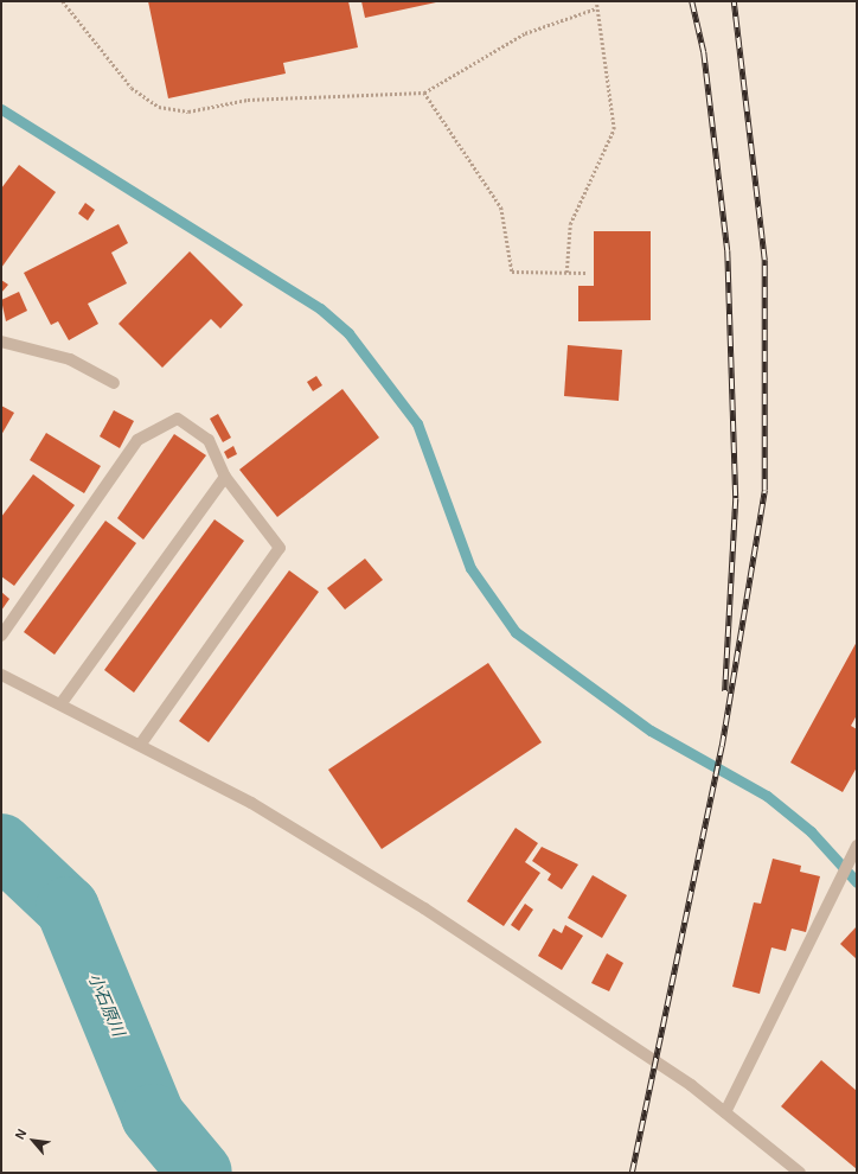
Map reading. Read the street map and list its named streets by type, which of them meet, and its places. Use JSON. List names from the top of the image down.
{
  "water": ["小石原川"],
  "north": "top left"
}
